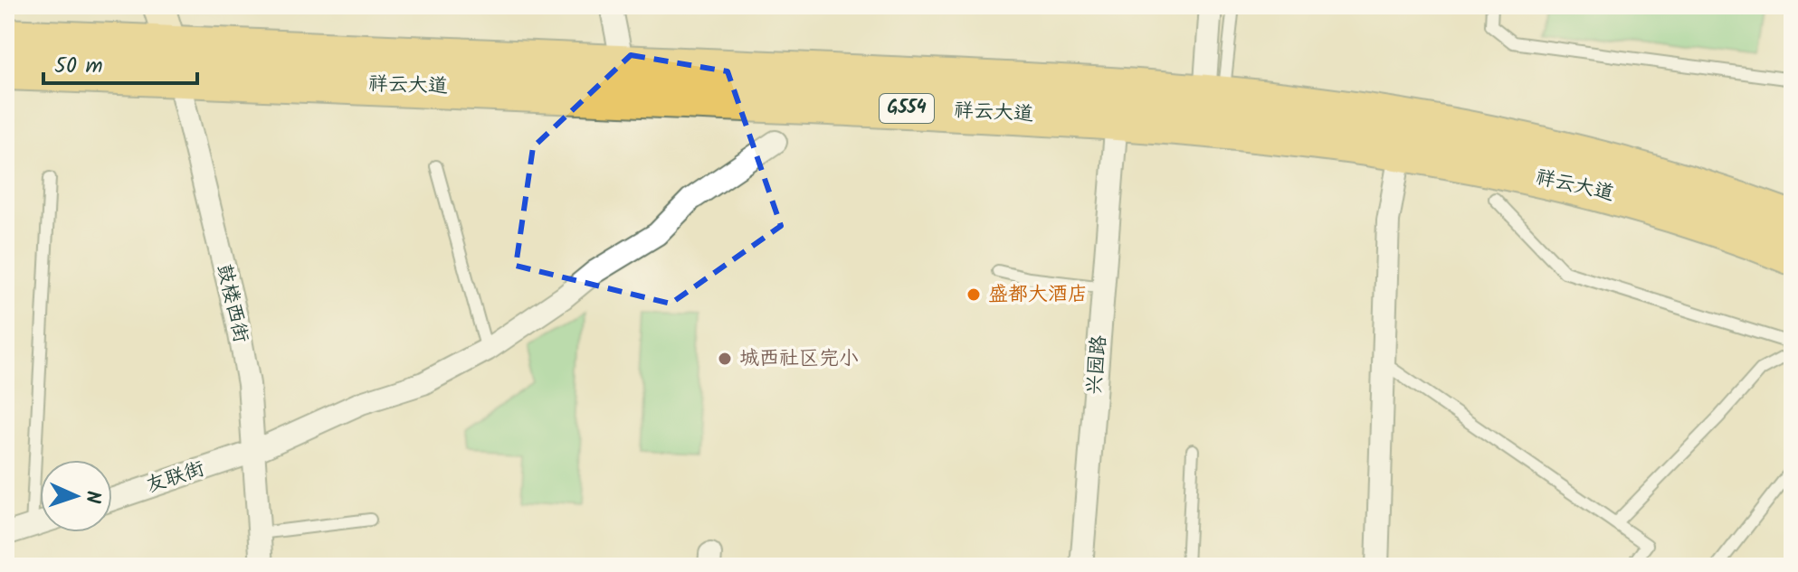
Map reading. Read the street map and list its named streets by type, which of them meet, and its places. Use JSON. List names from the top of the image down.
{
  "streets": {
    "highway": ["祥云大道", "G554"],
    "street": ["鼓楼西街", "兴园路", "友联街"]
  },
  "crossings": [
    ["祥云大道", "鼓楼西街"],
    ["祥云大道", "兴园路"],
    ["鼓楼西街", "友联街"]
  ],
  "places": ["盛都大酒店", "城西社区完小"],
  "scale_bar": "50 m",
  "north": "right"
}
